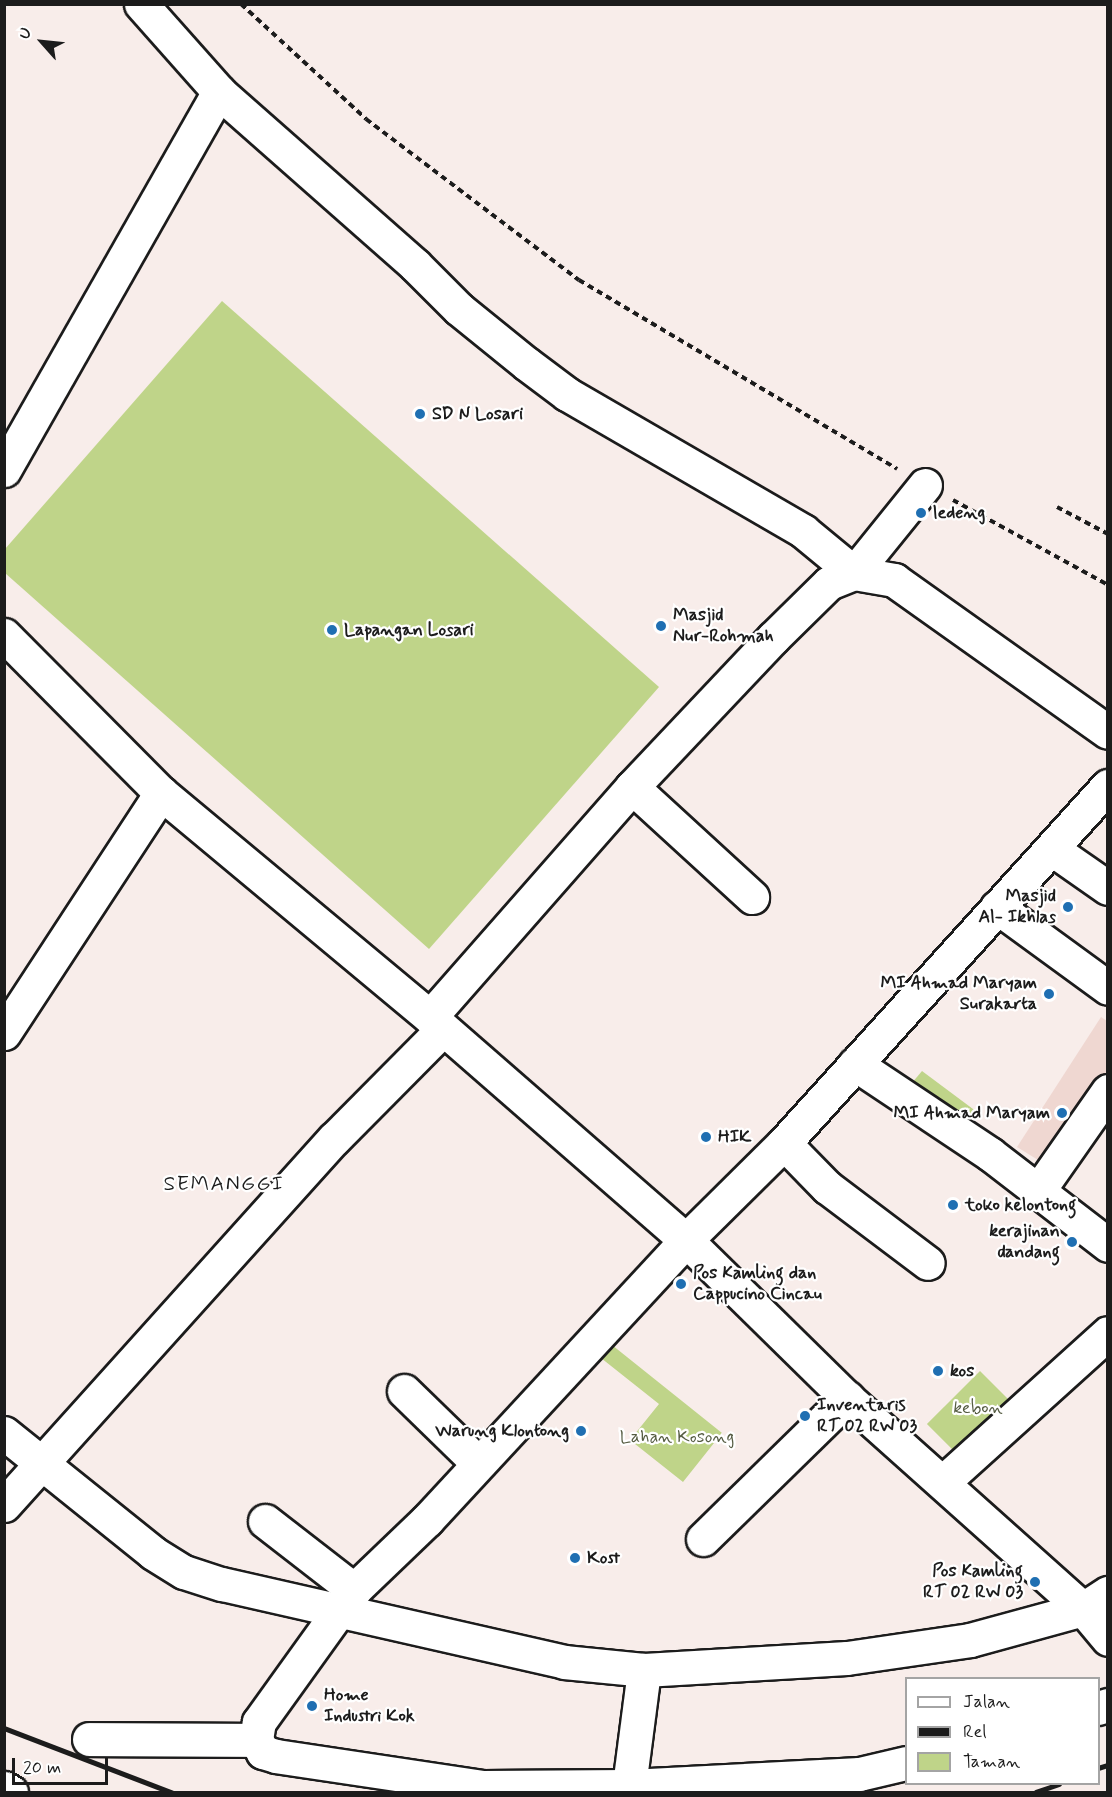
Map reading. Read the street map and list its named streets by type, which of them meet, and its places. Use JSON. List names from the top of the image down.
{
  "districts": ["SEMANGGI"],
  "parks": ["kebon", "Lahan Kosong"],
  "places": [
    "SD N Losari",
    "ledeng",
    "Masjid Nur-Rohmah",
    "Lapangan Losari",
    "Masjid Al- Ikhlas",
    "MI Ahmad Maryam Surakarta",
    "MI Ahmad Maryam",
    "HIK",
    "toko kelontong",
    "kerajinan dandang",
    "Pos Kamling dan Cappucino Cincau",
    "kos",
    "Inventaris RT 02 RW 03",
    "Warung Klontong",
    "Kost",
    "Pos Kamling RT 02 RW 03",
    "Home Industri Kok"
  ],
  "legend": ["Jalan", "Rel", "Taman"],
  "scale_bar": "20 m",
  "north": "top left"
}
